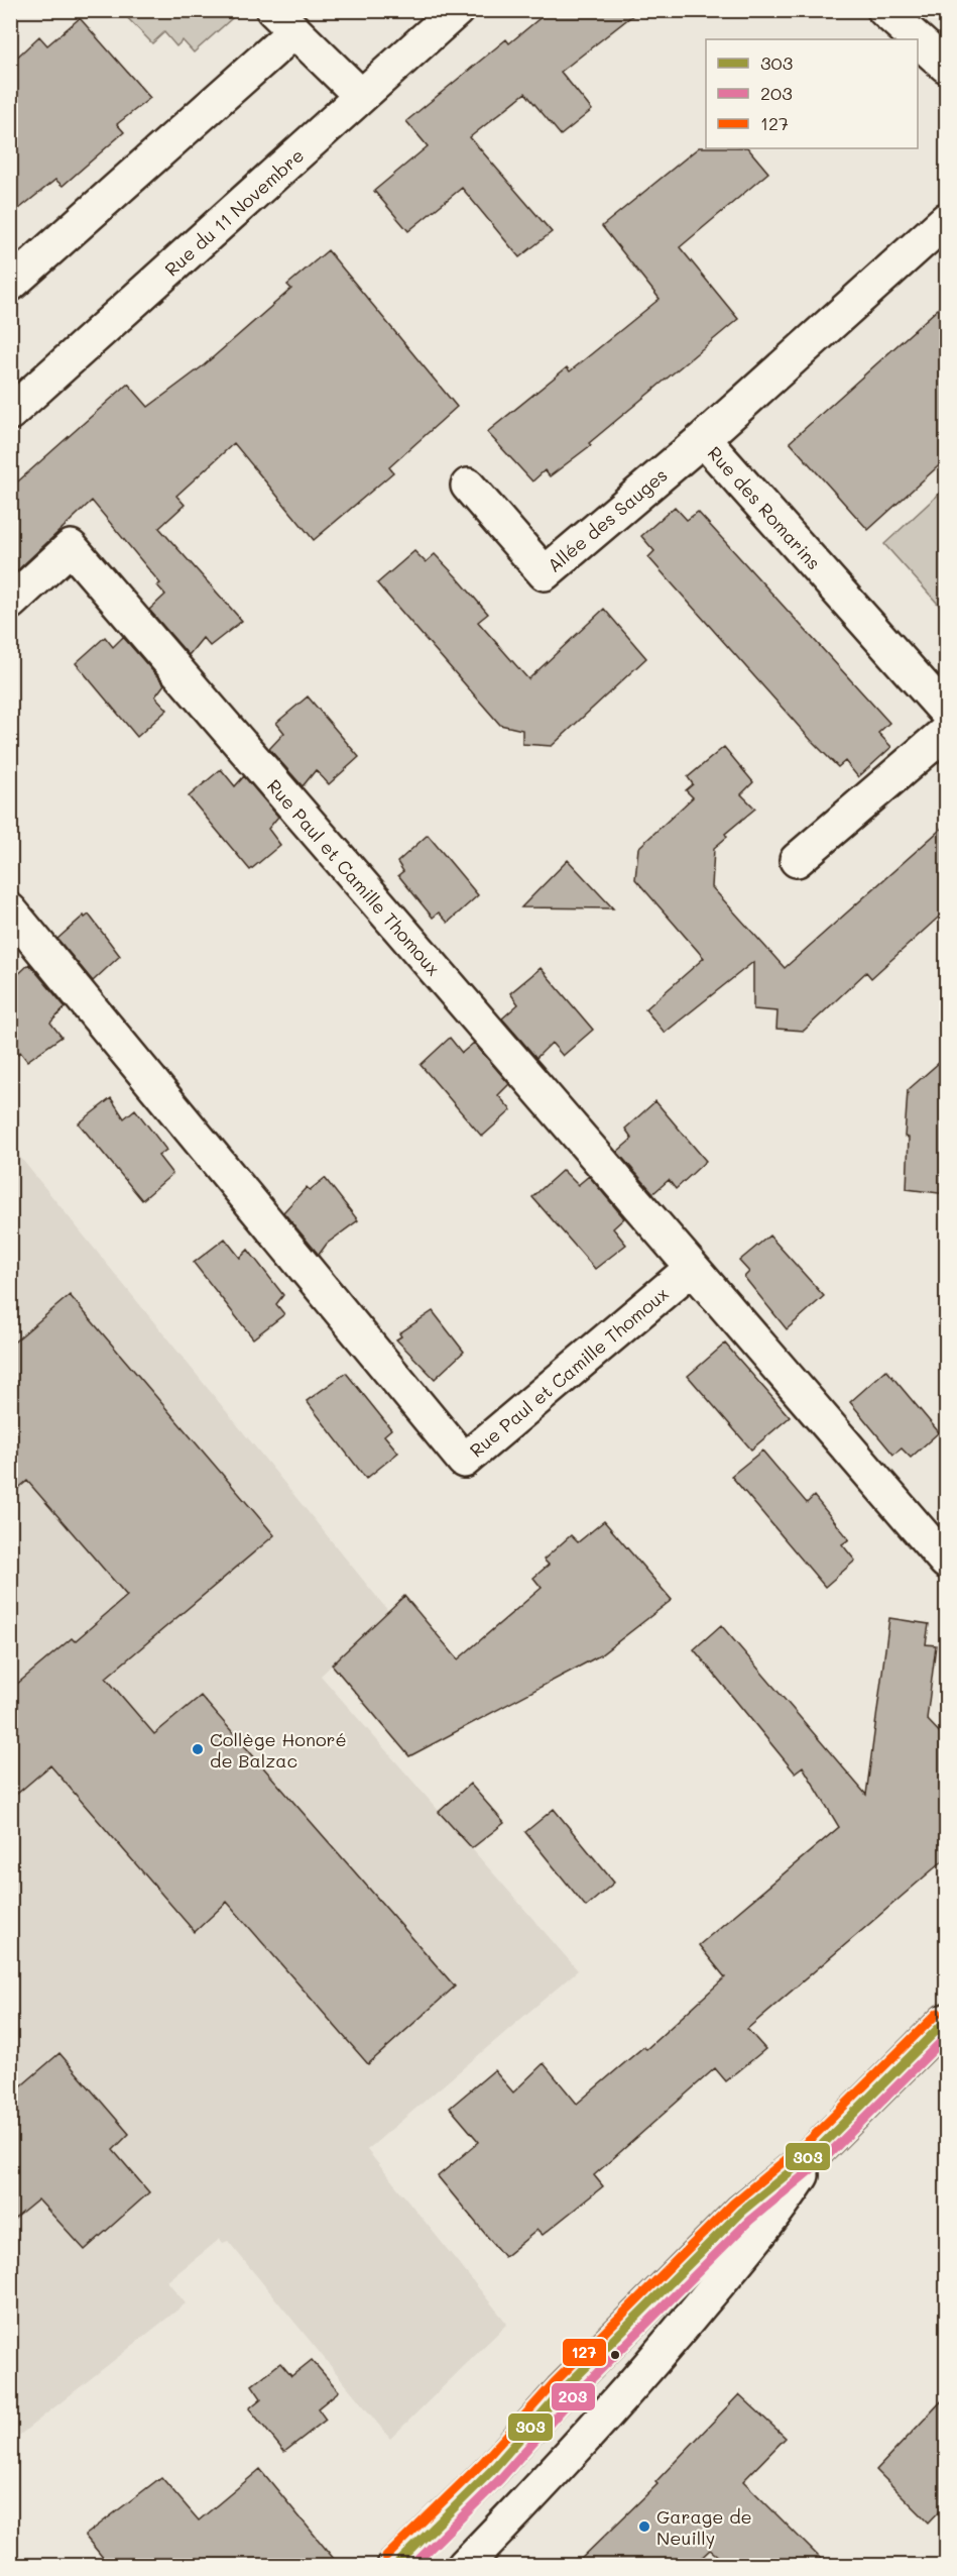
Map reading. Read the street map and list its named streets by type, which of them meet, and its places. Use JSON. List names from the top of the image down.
{
  "streets": {
    "street": [
      "Rue du 11 Novembre",
      "Rue des Romarins",
      "Allée des Sauges",
      "Rue Paul et Camille Thomoux"
    ]
  },
  "crossings": [
    ["Rue des Romarins", "Allée des Sauges"]
  ],
  "places": ["Collège Honoré de Balzac", "Garage de Neuilly"],
  "lines": ["transit line 127", "transit line 303", "transit line 203"],
  "legend": ["303", "203", "127"]
}
